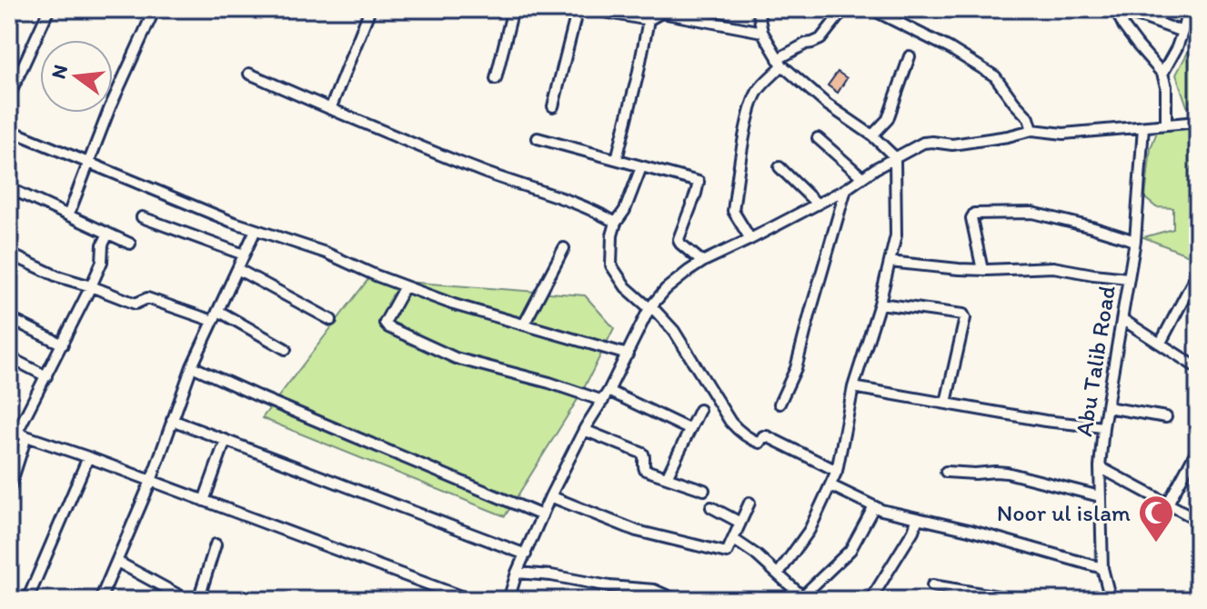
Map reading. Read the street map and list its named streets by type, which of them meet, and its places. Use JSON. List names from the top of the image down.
{
  "streets": {
    "street": ["Abu Talib Road"]
  },
  "places": {
    "mosque": ["Noor ul islam"]
  },
  "north": "left"
}
